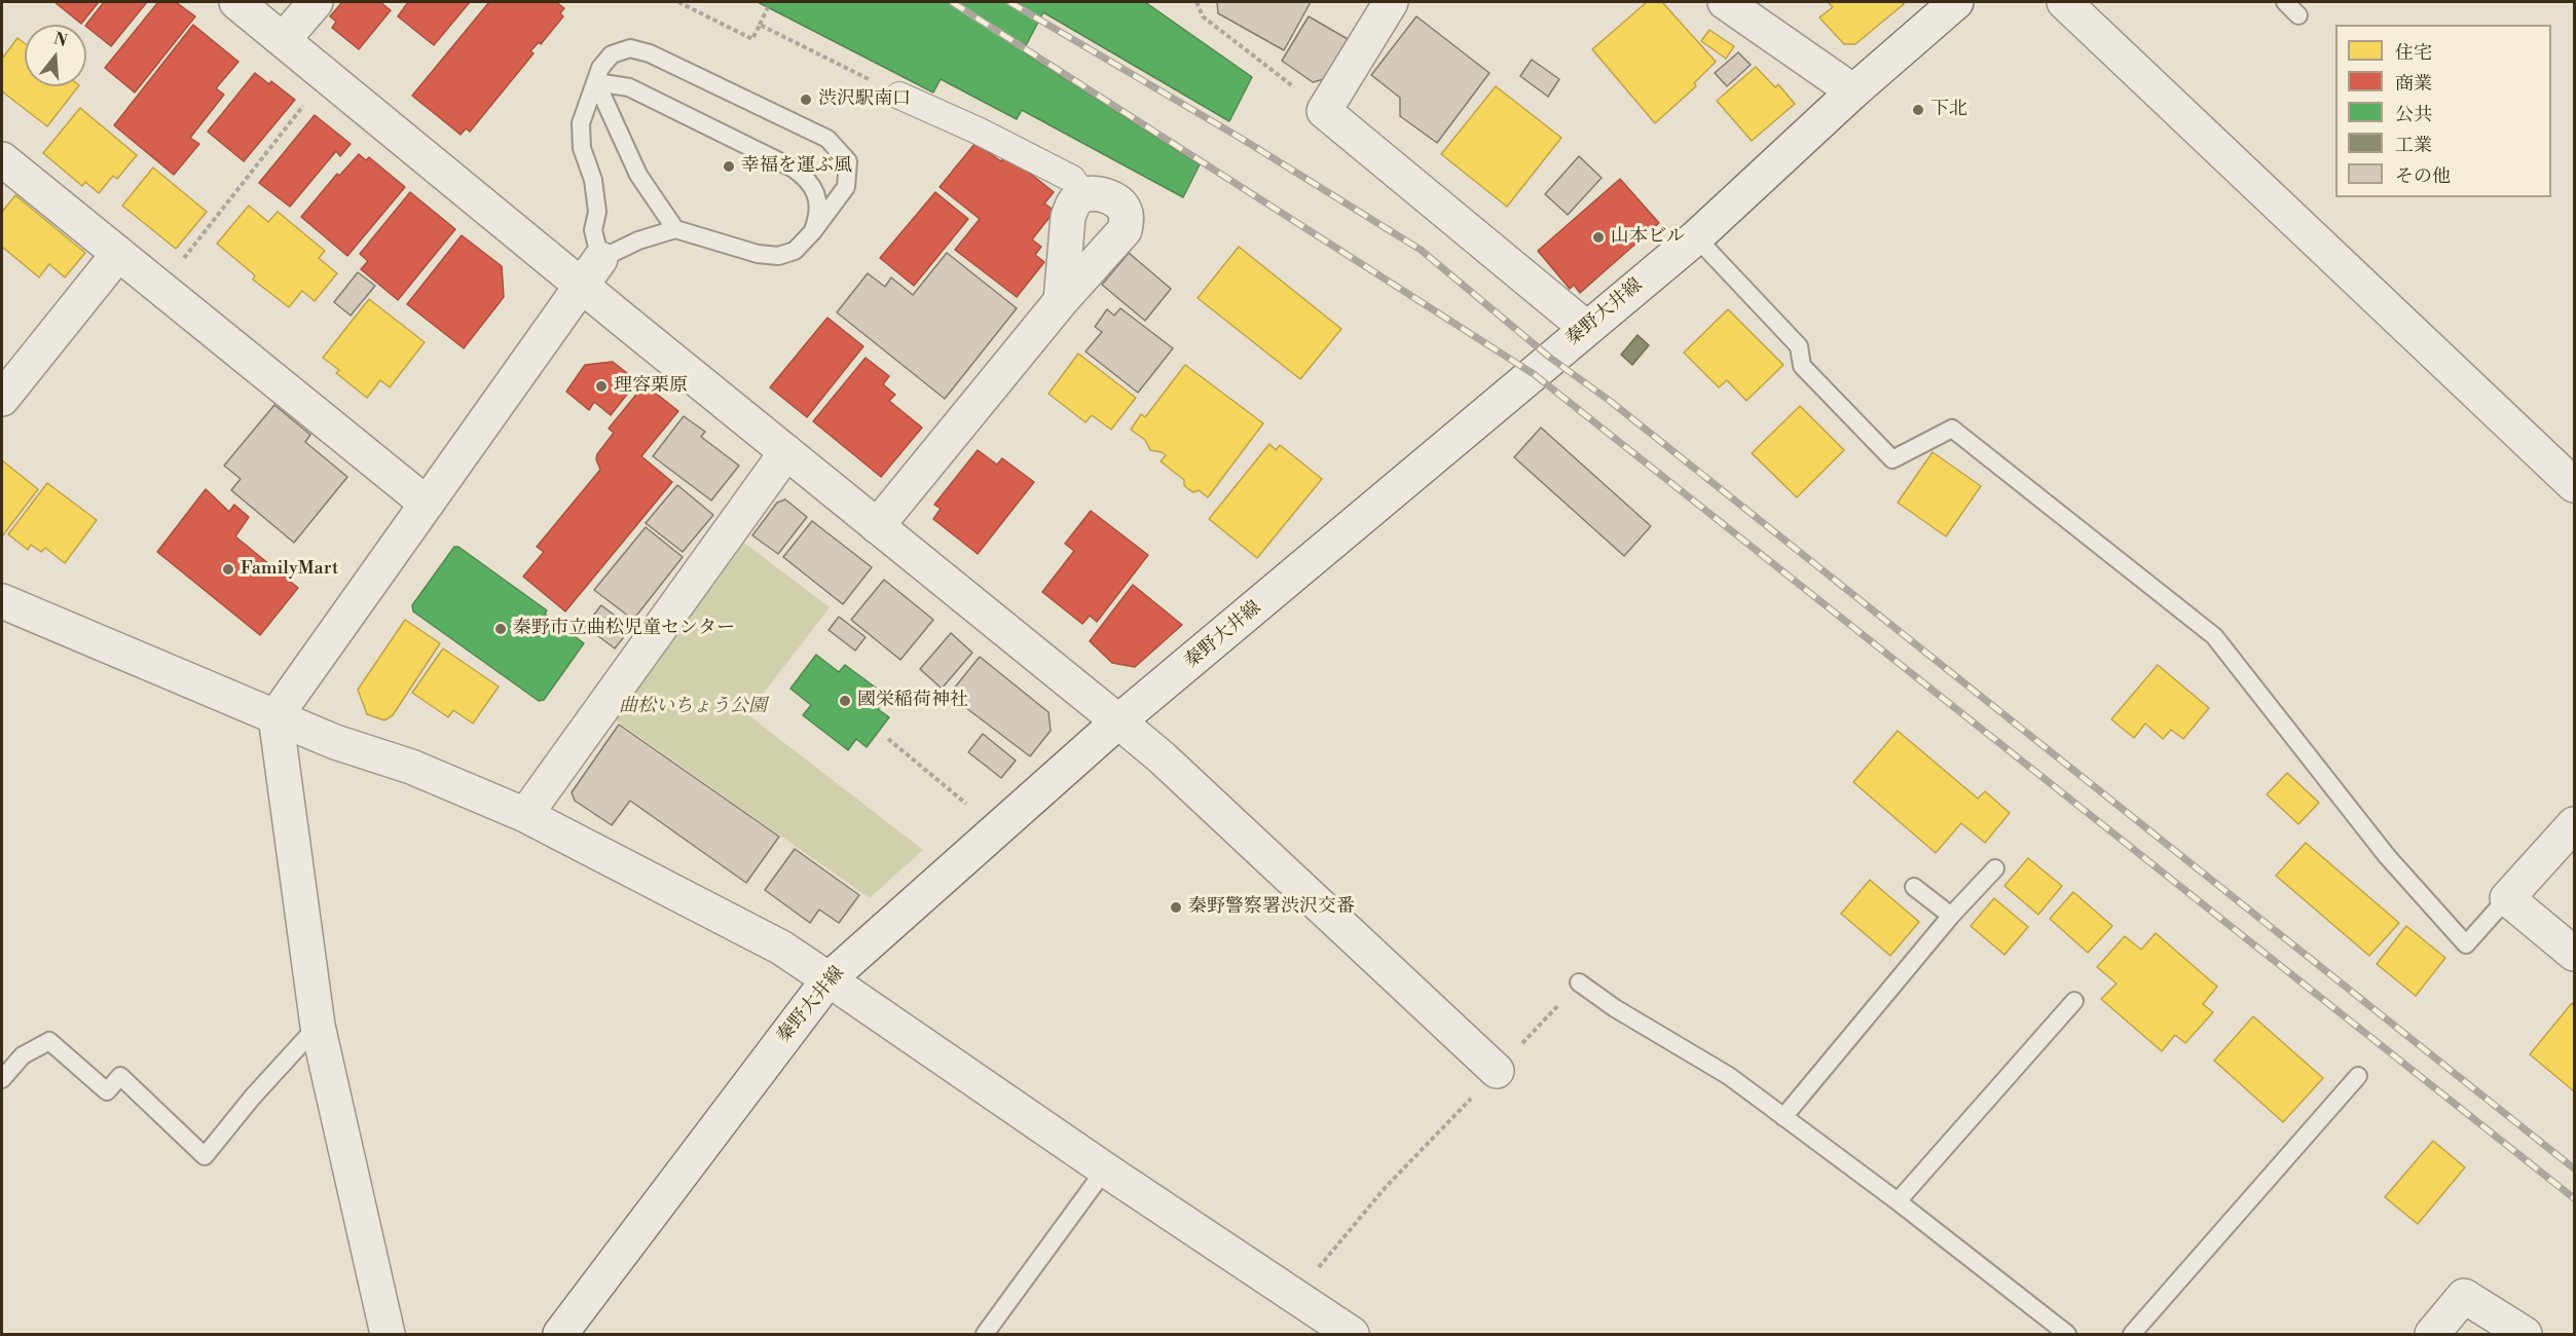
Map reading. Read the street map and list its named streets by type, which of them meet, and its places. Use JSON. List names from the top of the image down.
{
  "streets": {
    "street": ["秦野大井線"]
  },
  "parks": ["曲松いちょう公園"],
  "places": [
    "渋沢駅南口",
    "下北",
    "幸福を運ぶ風",
    "山本ビル",
    "理容栗原",
    "FamilyMart",
    "秦野市立曲松児童センター",
    "國栄稲荷神社",
    "秦野警察署渋沢交番"
  ],
  "legend": [
    "住宅",
    "商業",
    "公共",
    "工業",
    "その他"
  ],
  "north": "top"
}
